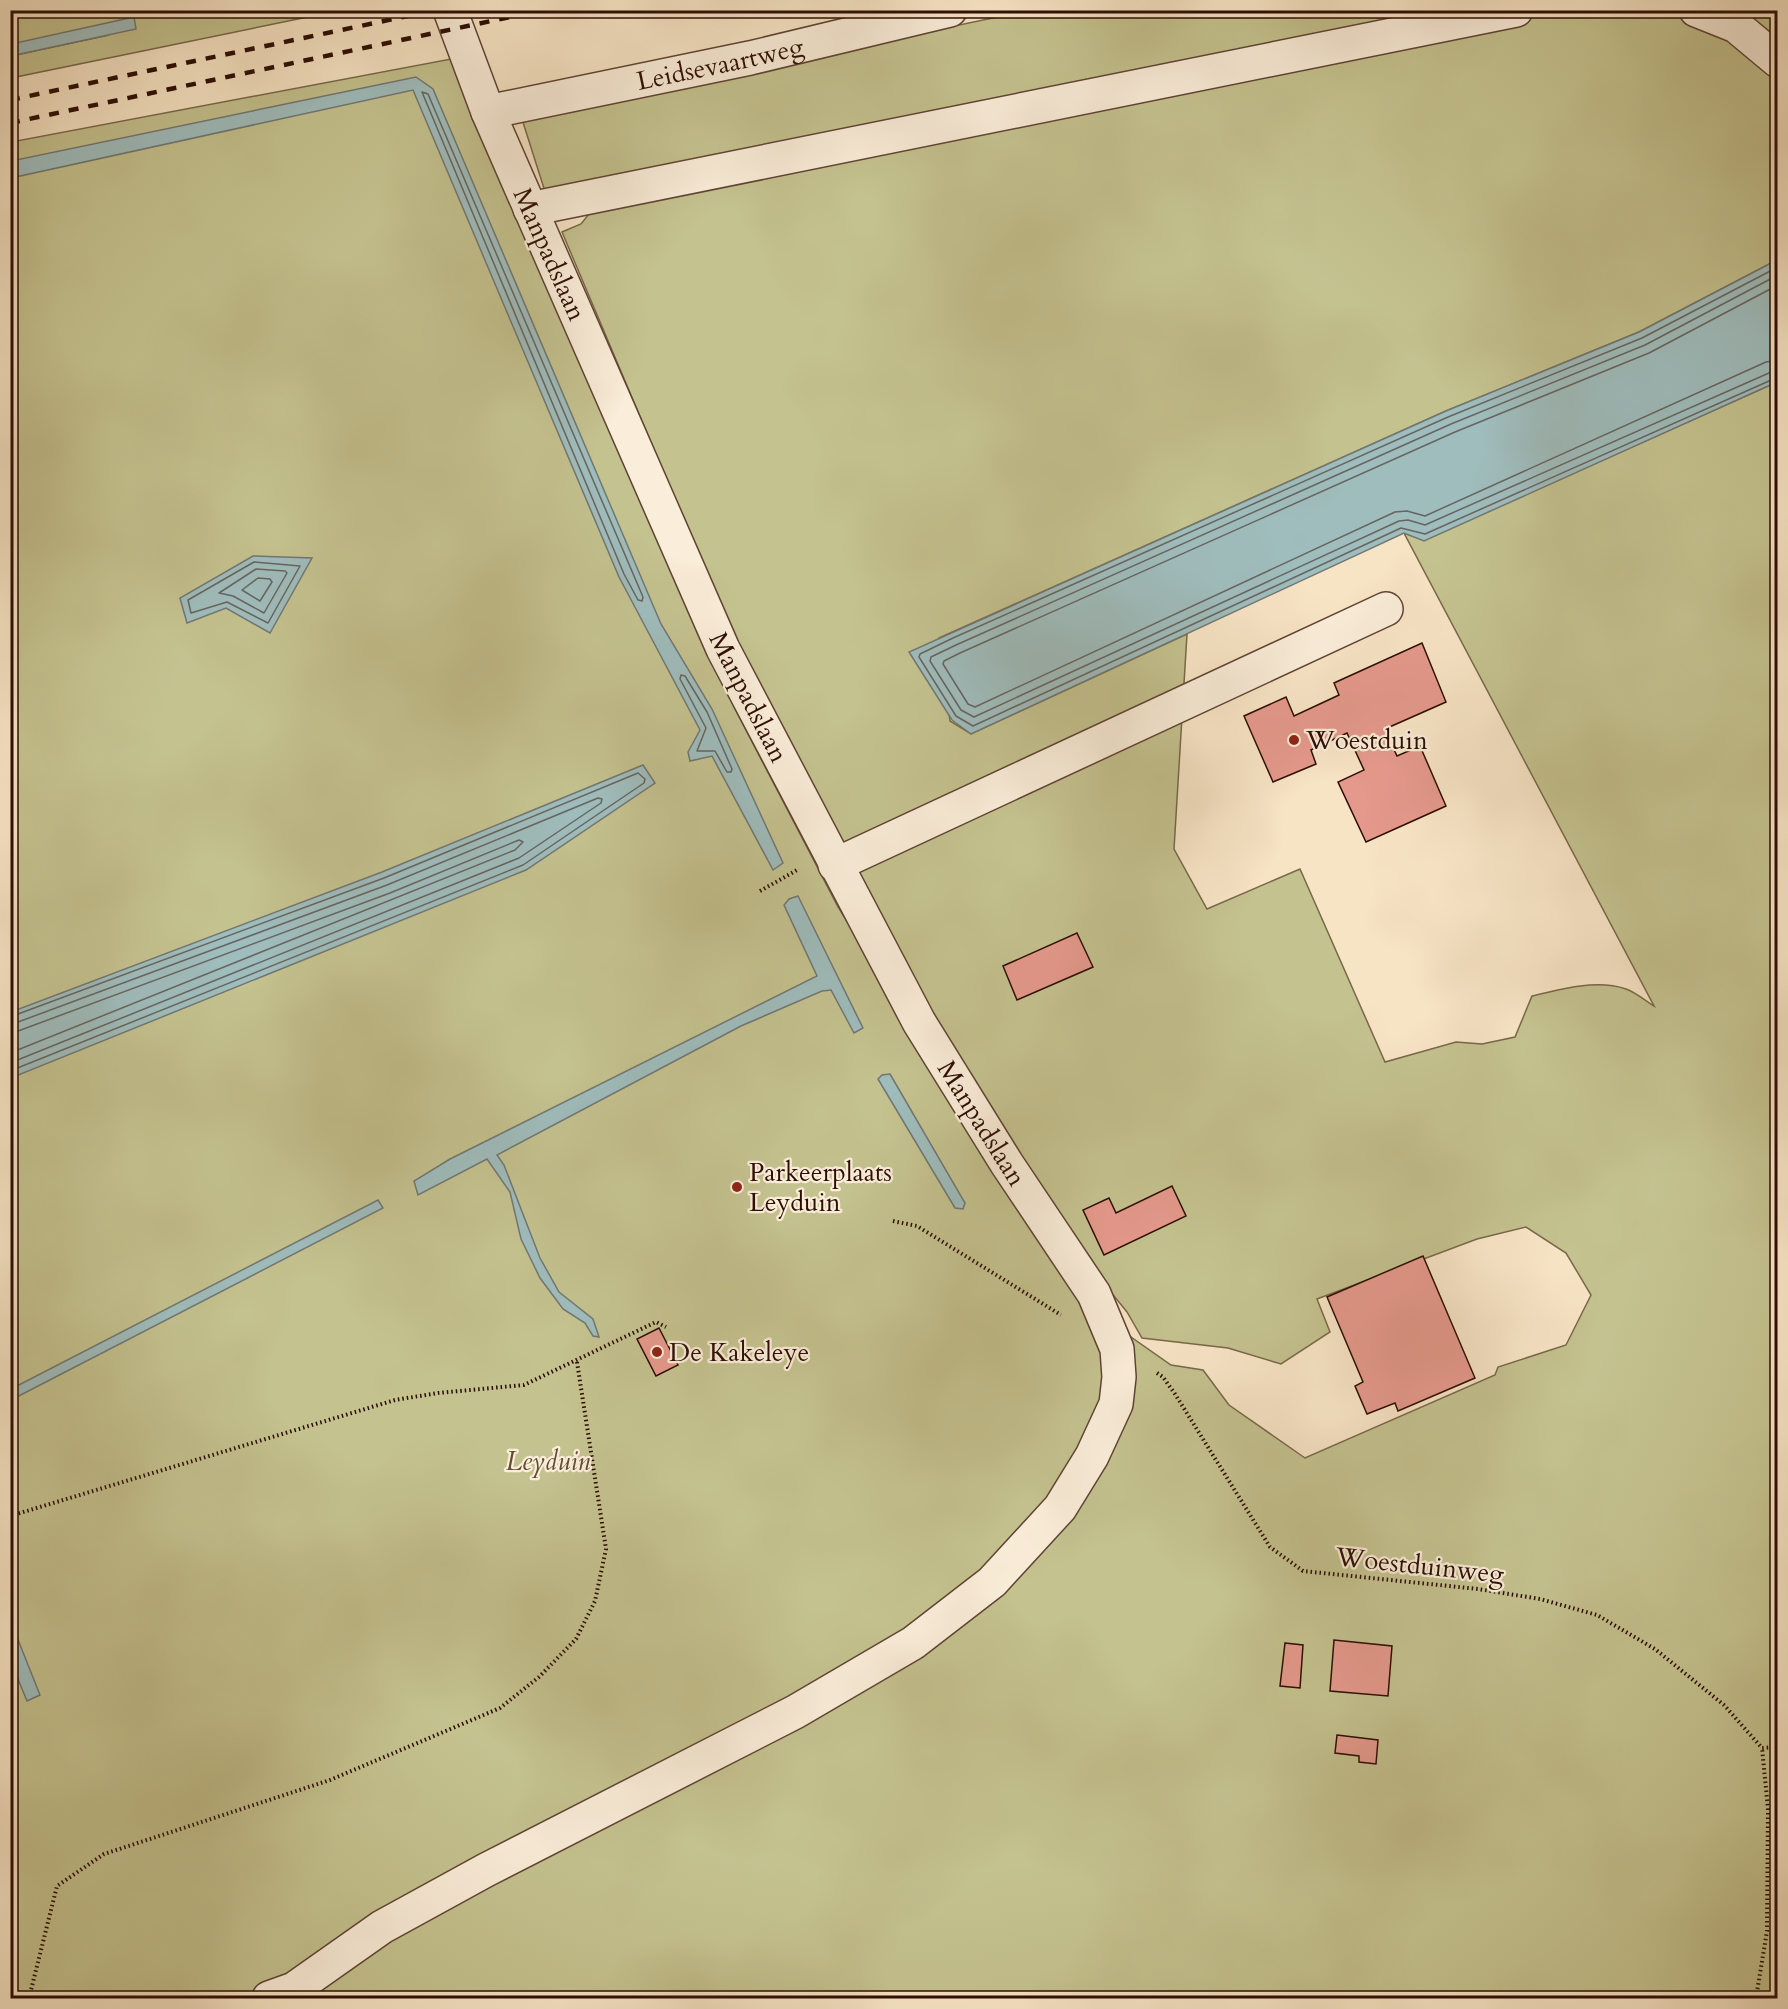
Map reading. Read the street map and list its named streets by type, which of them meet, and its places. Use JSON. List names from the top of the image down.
{
  "streets": {
    "street": ["Leidsevaartweg", "Manpadslaan"],
    "path": ["Woestduinweg"]
  },
  "crossings": [
    ["Leidsevaartweg", "Manpadslaan"],
    ["Manpadslaan", "Woestduinweg"]
  ],
  "parks": ["Leyduin"],
  "places": ["Woestduin", "Parkeerplaats Leyduin", "De Kakeleye"]
}
